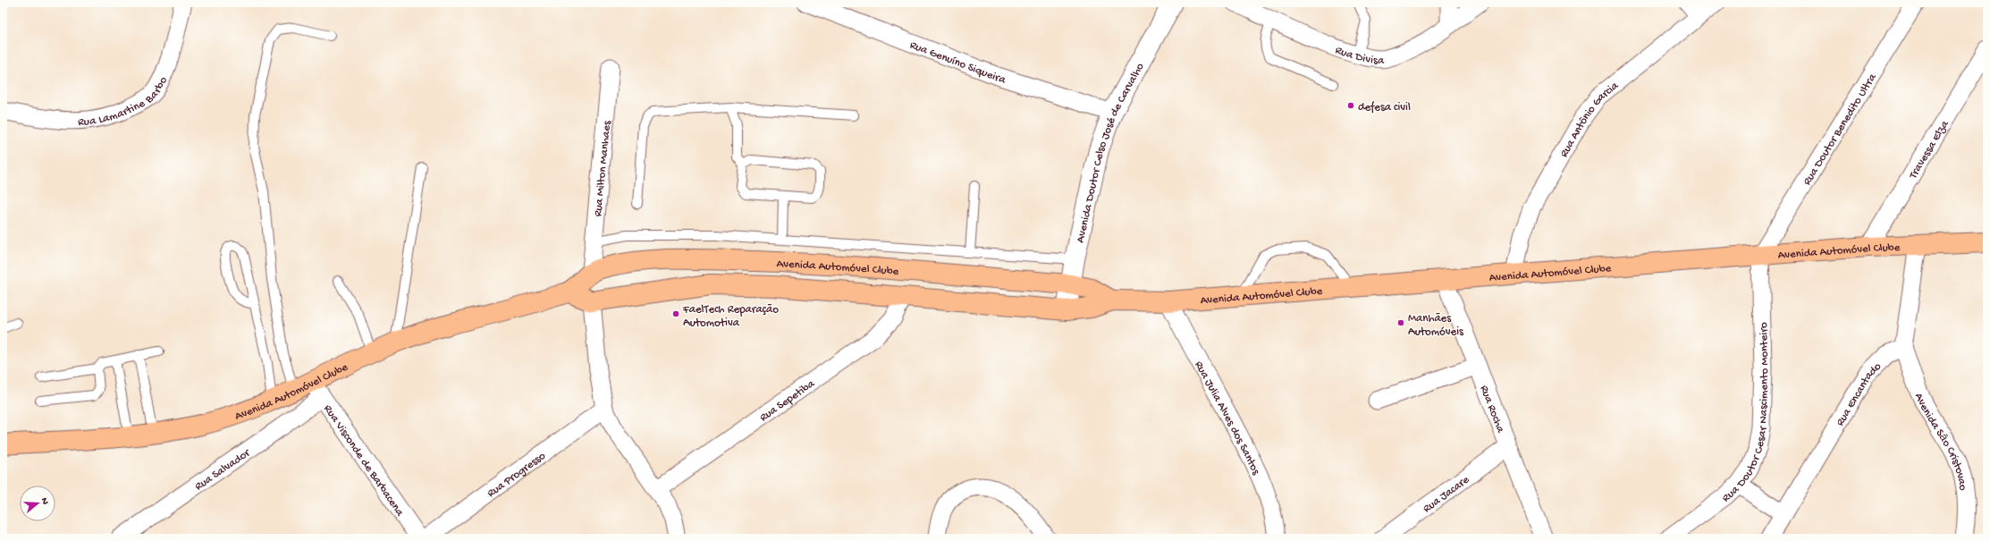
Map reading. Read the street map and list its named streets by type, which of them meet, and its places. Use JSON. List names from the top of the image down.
{
  "streets": {
    "main road": ["Avenida Automóvel Clube"],
    "street": [
      "Rua Divisa",
      "Rua Genuíno Siqueira",
      "Rua Lamartine Barbo",
      "Rua Antônio Garcia",
      "Rua Doutor Benedito Ultra",
      "Travessa Elza",
      "Avenida Doutor Celso José de Carvalho",
      "Rua Milton Manhaes",
      "Rua Encantado",
      "Rua Sepetiba",
      "Rua Rocha",
      "Rua Doutor Cesar Nascimento Monteiro",
      "Rua Julia Alves dos Santos",
      "Avenida Sāo Cristovao",
      "Rua Visconde de Barbacena",
      "Rua Salvador",
      "Rua Progresso",
      "Rua Jacare"
    ]
  },
  "crossings": [
    ["Rua Genuíno Siqueira", "Avenida Doutor Celso José de Carvalho"],
    ["Rua Antônio Garcia", "Avenida Automóvel Clube"],
    ["Rua Doutor Benedito Ultra", "Avenida Automóvel Clube"],
    ["Rua Doutor Benedito Ultra", "Rua Doutor Cesar Nascimento Monteiro"],
    ["Travessa Elza", "Avenida Automóvel Clube"],
    ["Avenida Doutor Celso José de Carvalho", "Avenida Automóvel Clube"],
    ["Rua Milton Manhaes", "Avenida Automóvel Clube"],
    ["Avenida Automóvel Clube", "Rua Sepetiba"],
    ["Avenida Automóvel Clube", "Rua Rocha"],
    ["Avenida Automóvel Clube", "Rua Doutor Cesar Nascimento Monteiro"],
    ["Avenida Automóvel Clube", "Rua Julia Alves dos Santos"],
    ["Avenida Automóvel Clube", "Rua Visconde de Barbacena"],
    ["Rua Encantado", "Avenida Sāo Cristovao"],
    ["Rua Rocha", "Rua Jacare"],
    ["Rua Visconde de Barbacena", "Rua Salvador"]
  ],
  "places": ["defesa civil", "FaelTech Reparação Automotiva", "Manhães Automóveis"],
  "north": "right"
}
